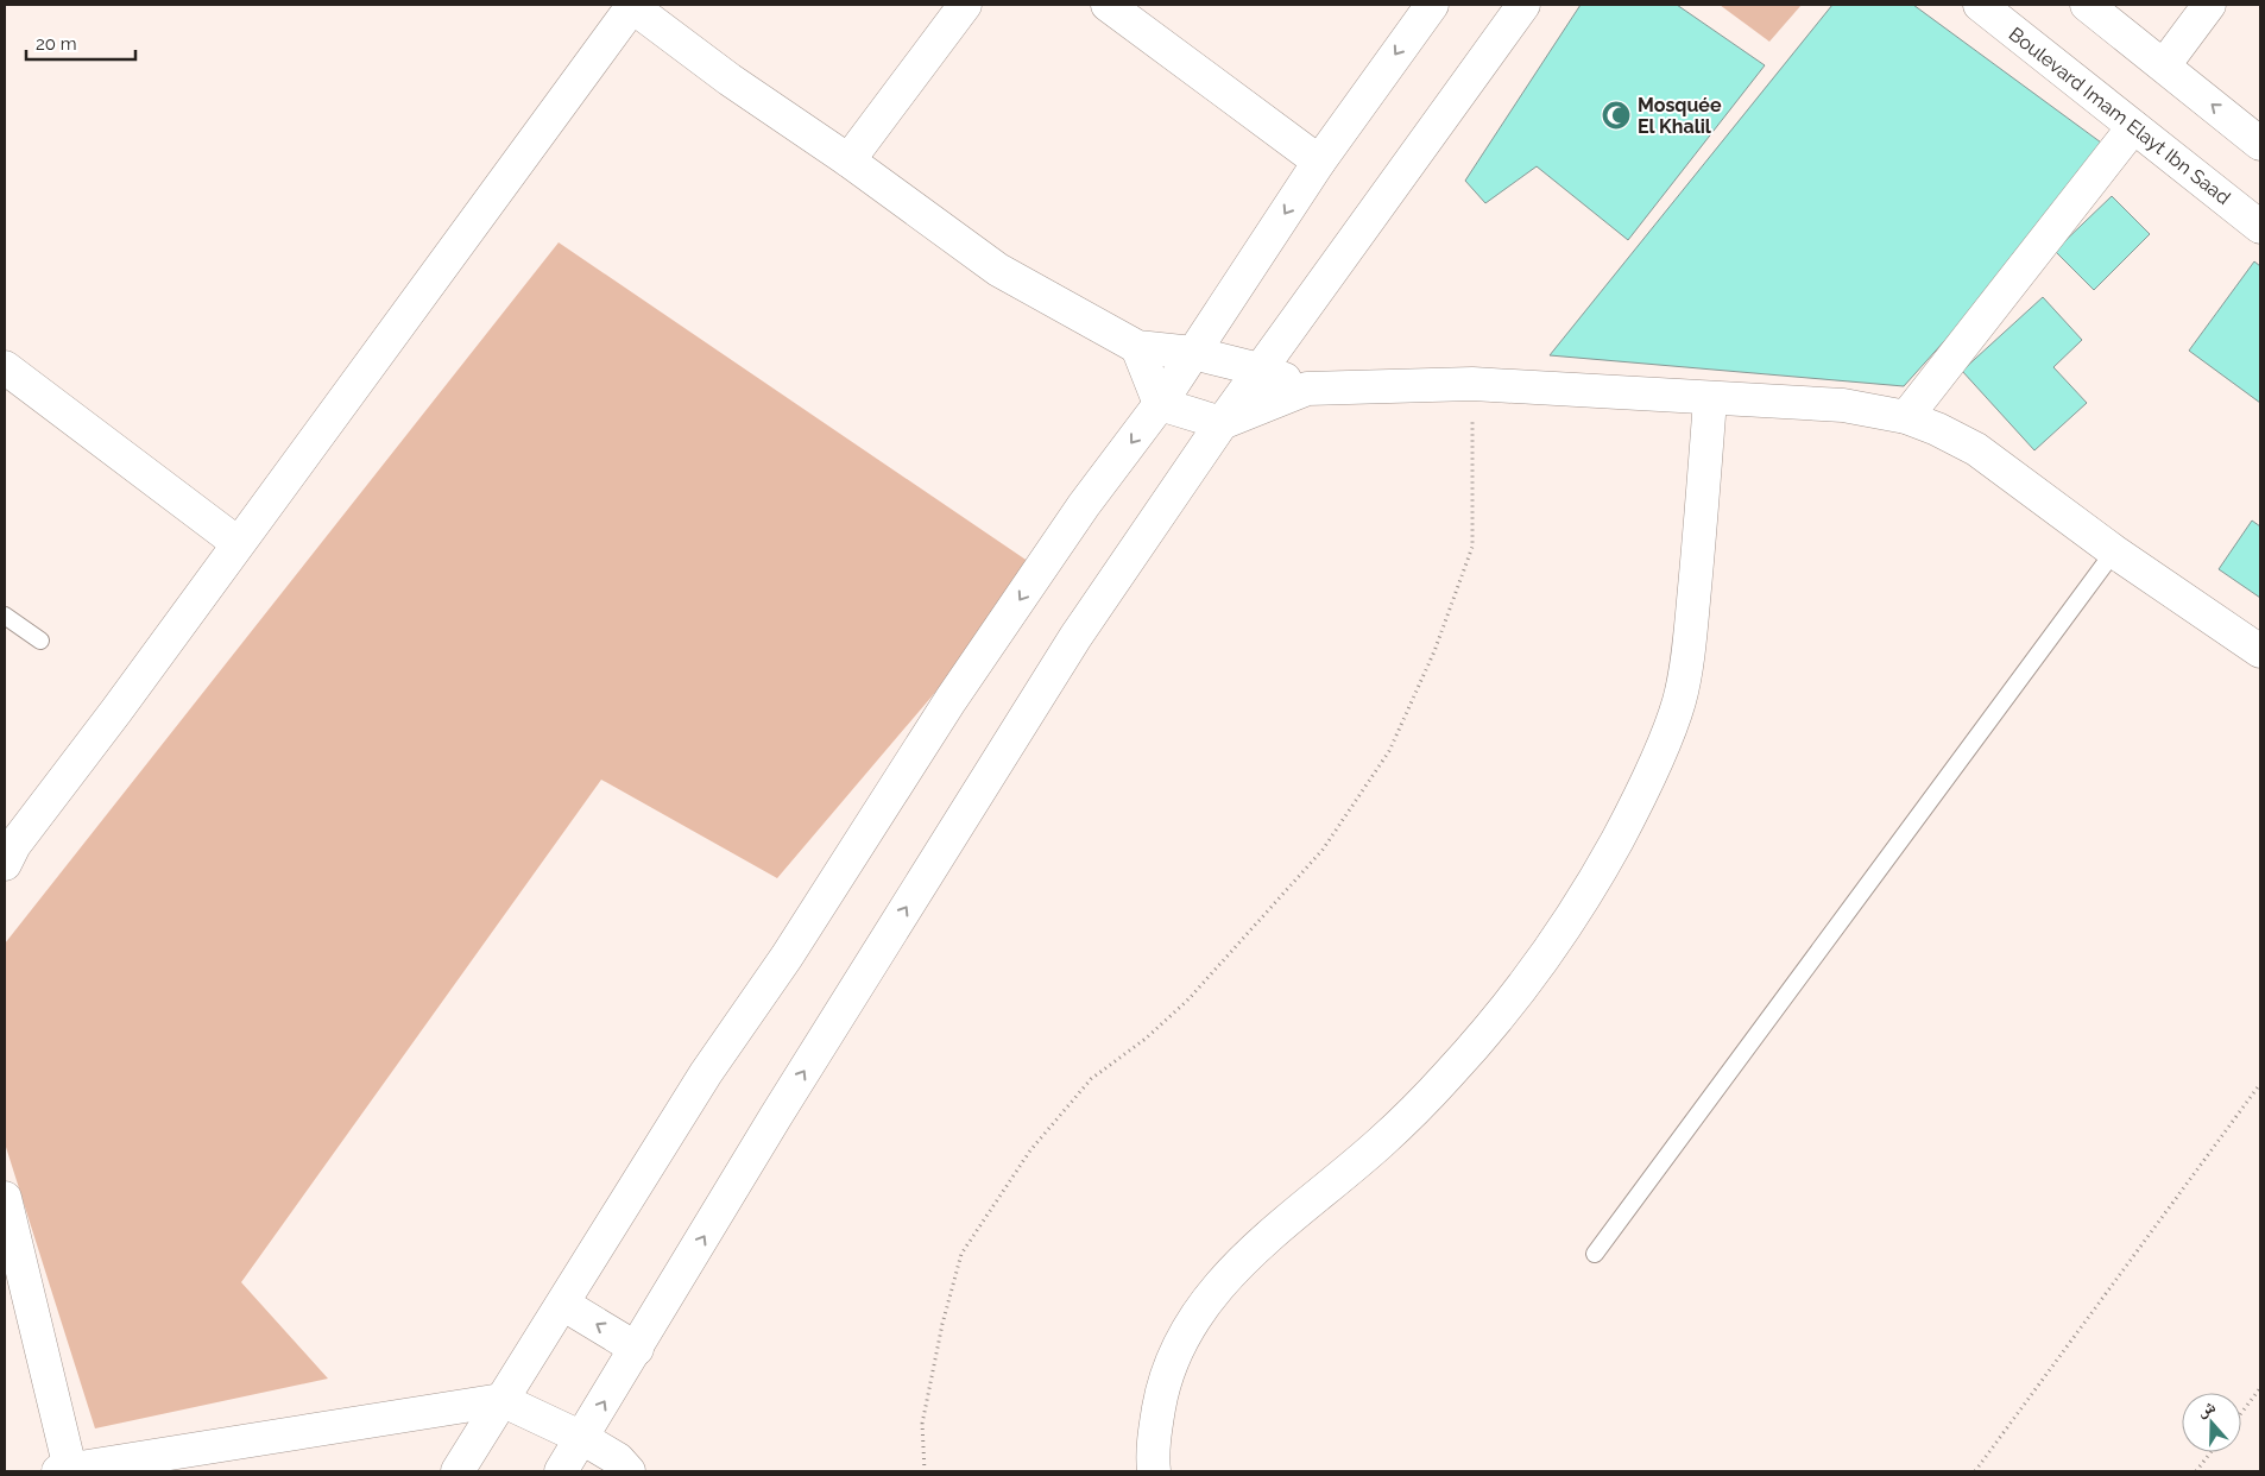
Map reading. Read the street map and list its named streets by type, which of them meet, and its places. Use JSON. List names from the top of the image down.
{
  "streets": {
    "street": ["Boulevard Imam Elayt Ibn Saad"]
  },
  "places": {
    "mosque": ["Mosquée El Khalil"]
  },
  "scale_bar": "20 m",
  "north": "top"
}
